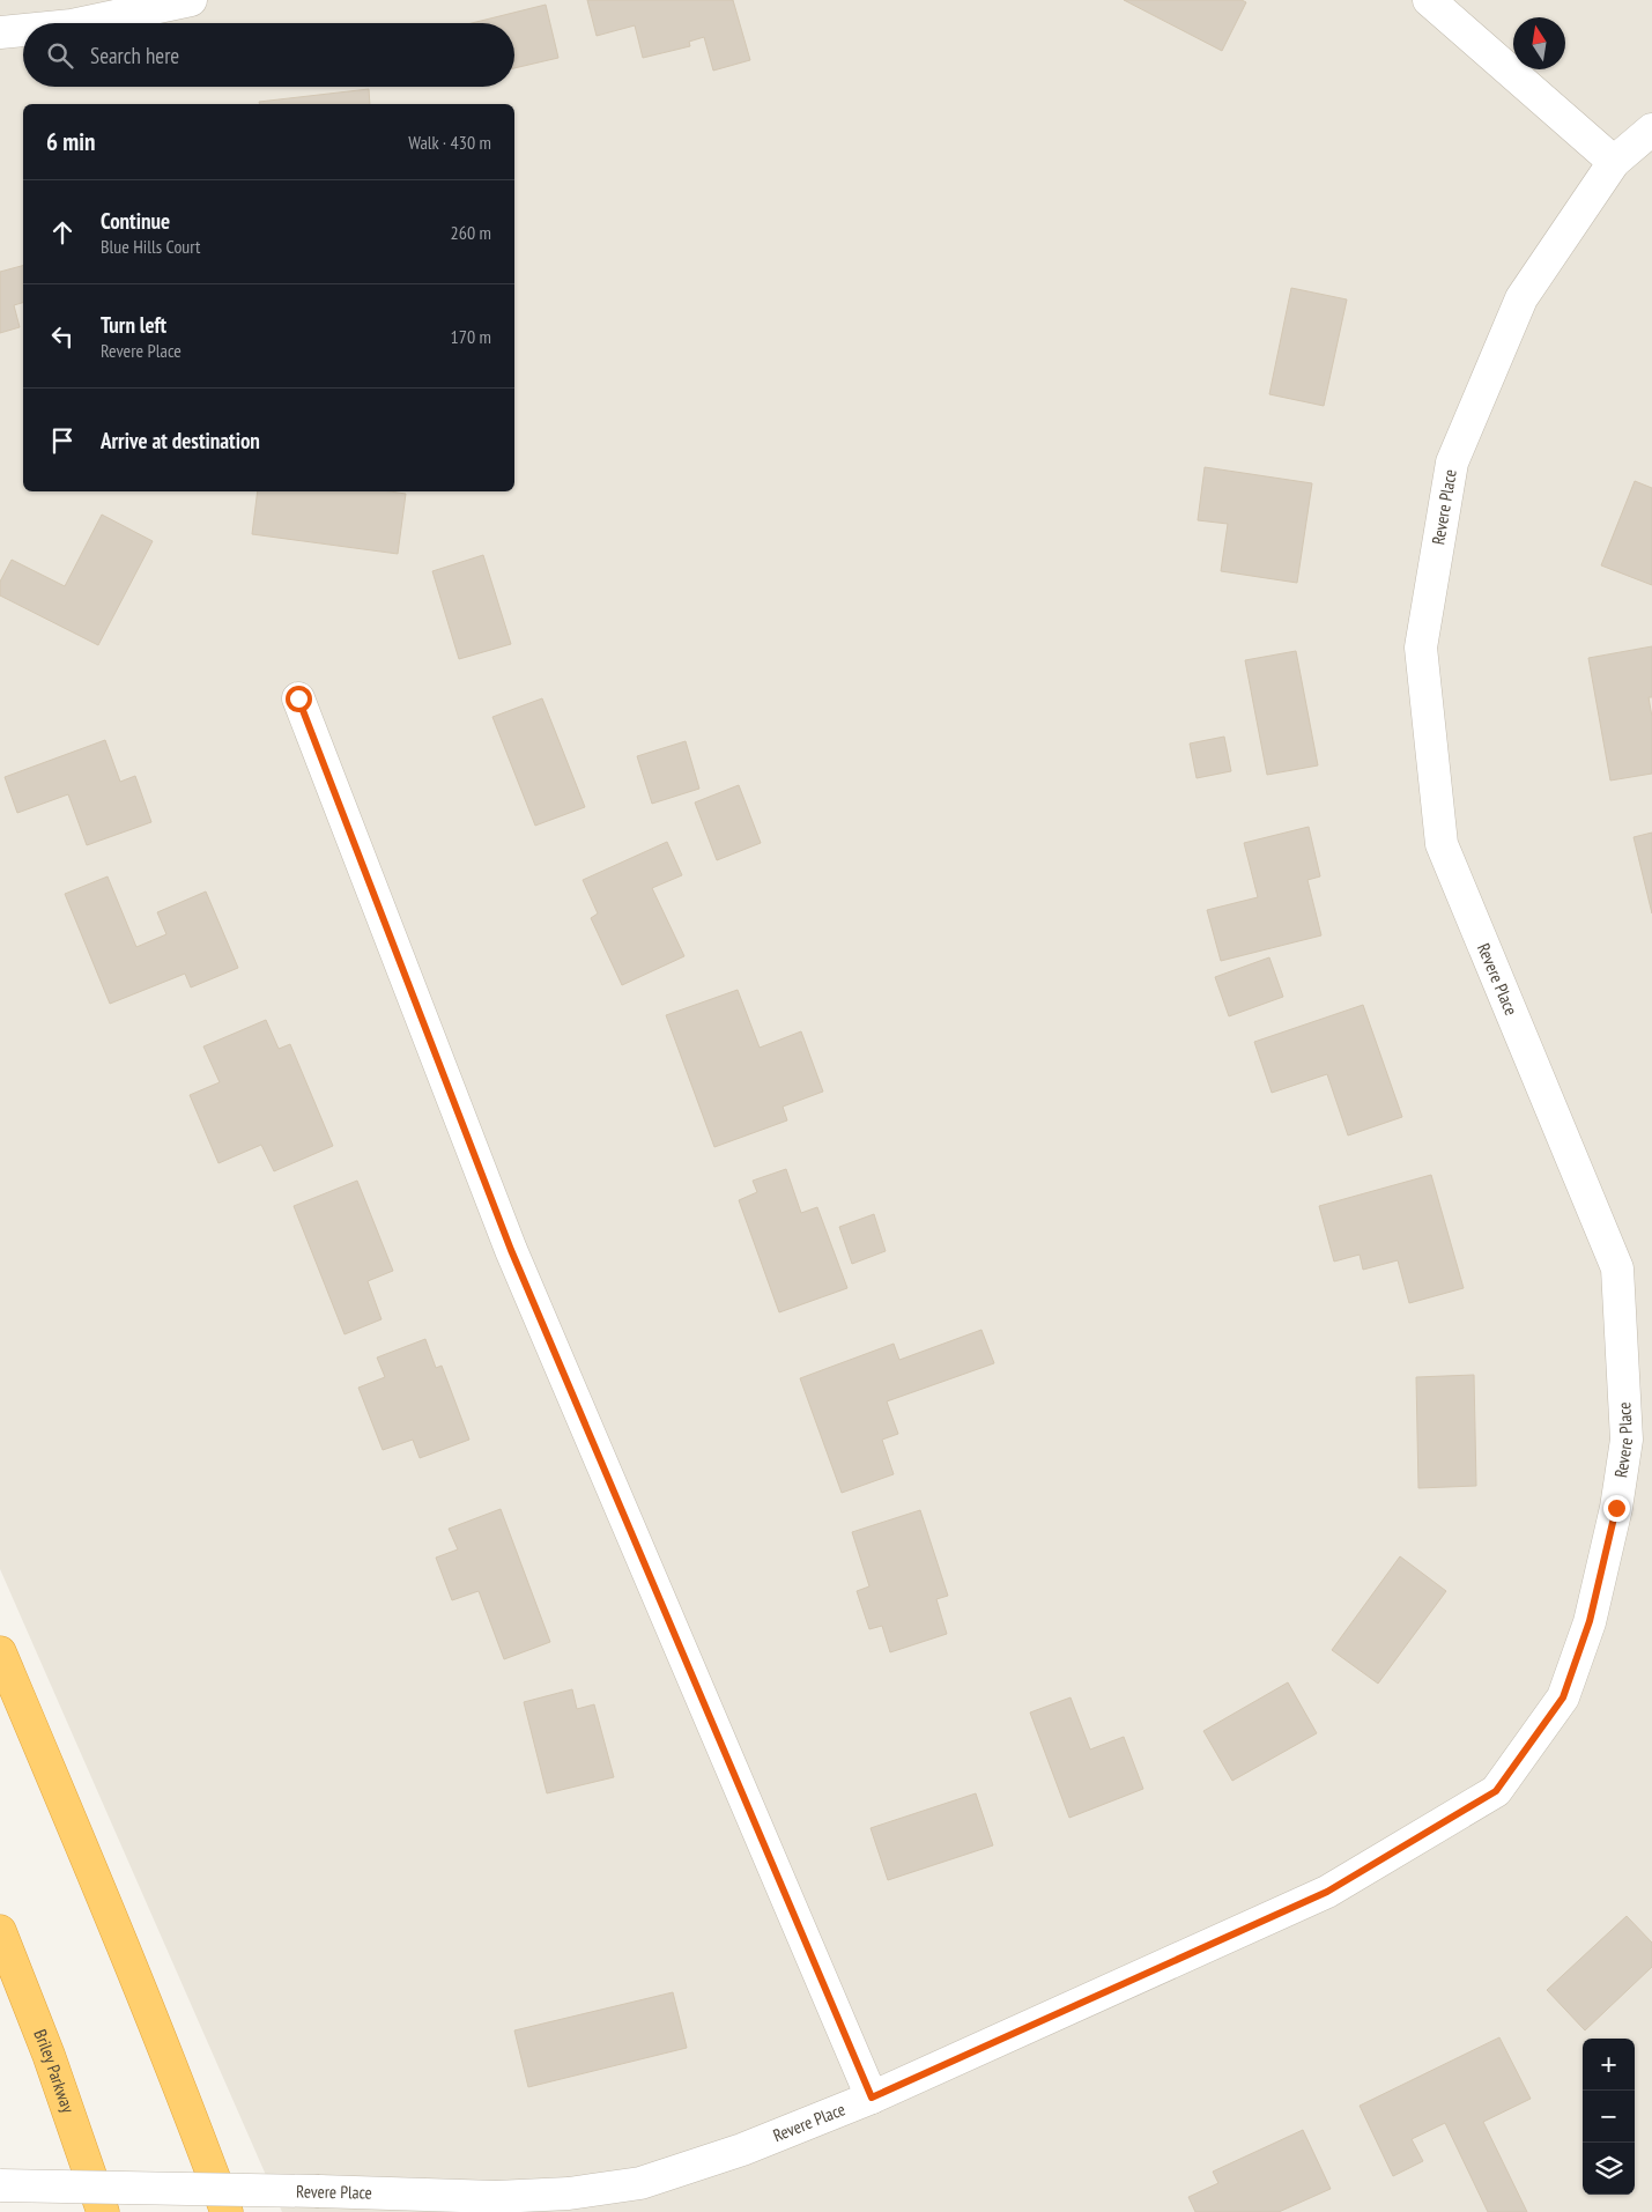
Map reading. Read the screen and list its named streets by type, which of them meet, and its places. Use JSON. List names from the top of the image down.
{
  "streets": {
    "highway": ["Briley Parkway"],
    "street": ["Revere Place"]
  },
  "north": "top",
  "page": {
    "search": "Search here",
    "heading": ["6 min", "Walk · 430 m"],
    "list": [
      ["Continue", "Blue Hills Court", "260 m"],
      ["Turn left", "Revere Place", "170 m"],
      "Arrive at destination"
    ],
    "map_buttons": ["+", "−"]
  }
}
